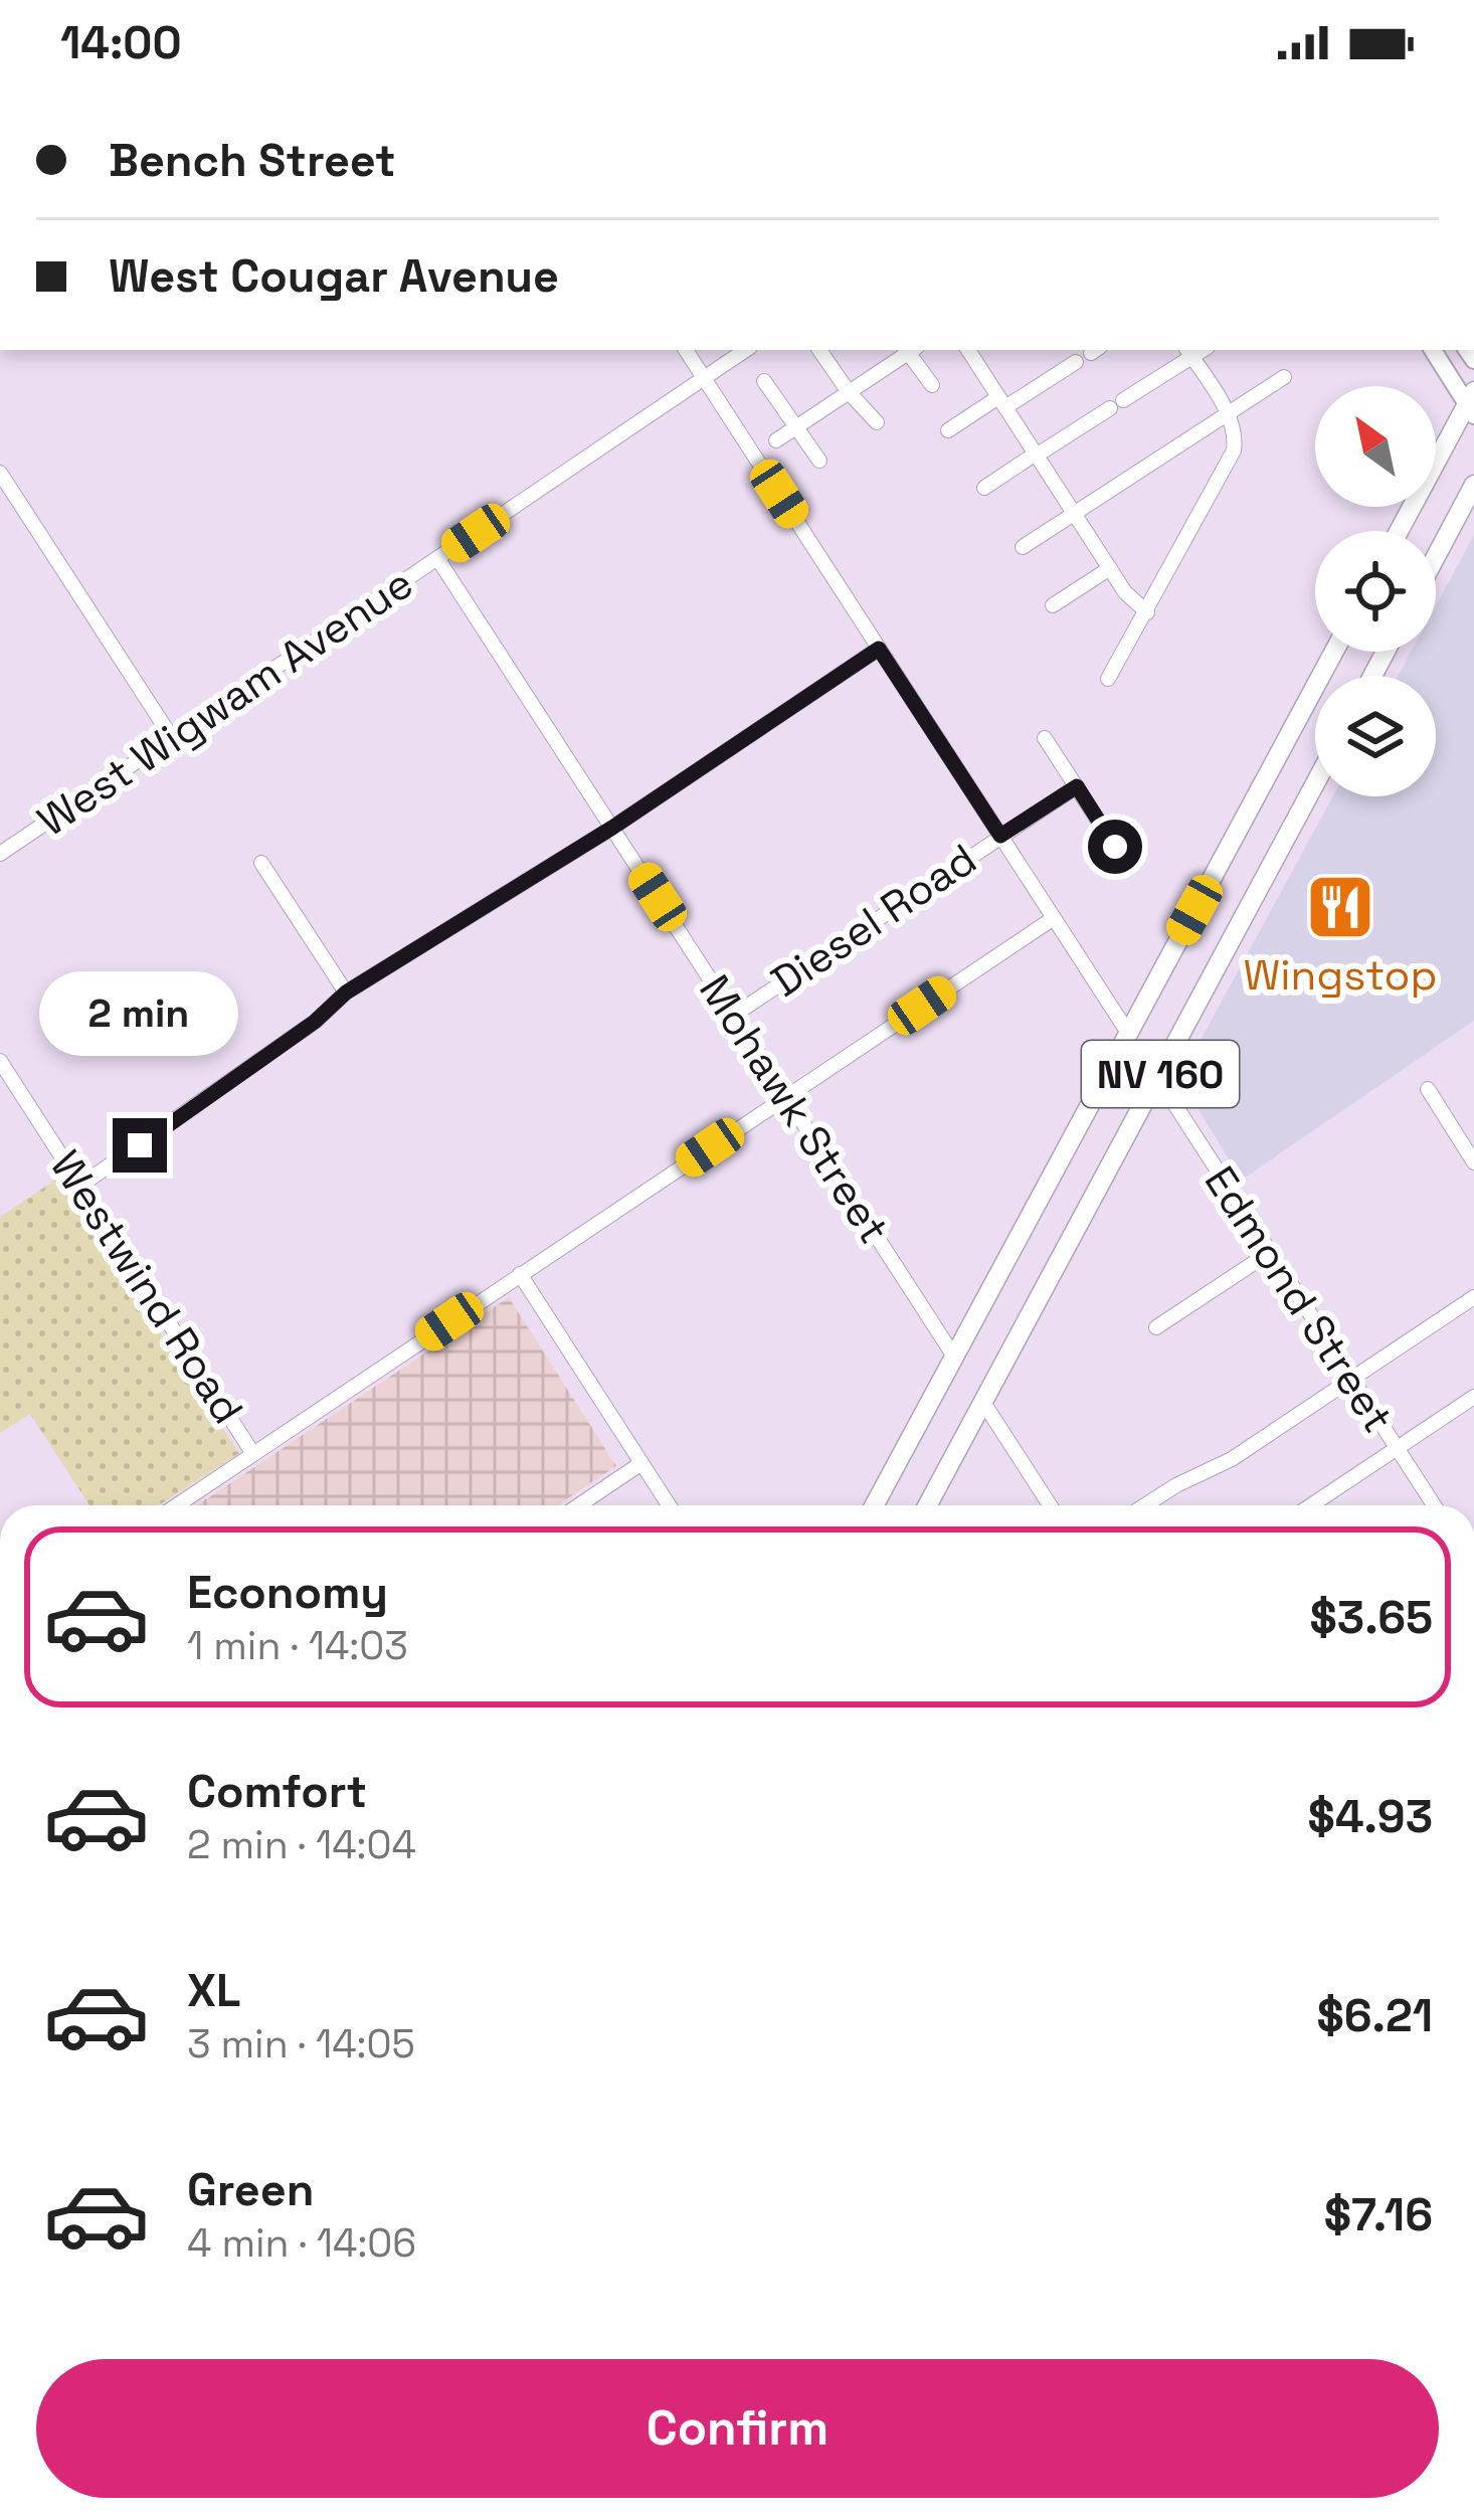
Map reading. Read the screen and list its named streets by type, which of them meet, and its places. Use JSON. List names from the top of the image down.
{
  "streets": {
    "highway": ["NV 160"],
    "street": [
      "West Wigwam Avenue",
      "Diesel Road",
      "Mohawk Street",
      "Westwind Road",
      "Edmond Street"
    ]
  },
  "crossings": [
    ["West Wigwam Avenue", "Mohawk Street"],
    ["Diesel Road", "Mohawk Street"],
    ["NV 160", "Mohawk Street"],
    ["NV 160", "Edmond Street"]
  ],
  "places": {
    "restaurant": ["Wingstop"]
  },
  "north": "top left",
  "page": {
    "status": "14:00",
    "banner": ["Bench Street", "West Cougar Avenue"],
    "bubble": "2 min",
    "list": [
      {
        "name": "Economy",
        "note": "1 min · 14:03",
        "value": "$3.65"
      },
      {
        "name": "Comfort",
        "note": "2 min · 14:04",
        "value": "$4.93"
      },
      {
        "name": "XL",
        "note": "3 min · 14:05",
        "value": "$6.21"
      },
      {
        "name": "Green",
        "note": "4 min · 14:06",
        "value": "$7.16"
      }
    ],
    "buttons": "Confirm"
  }
}
